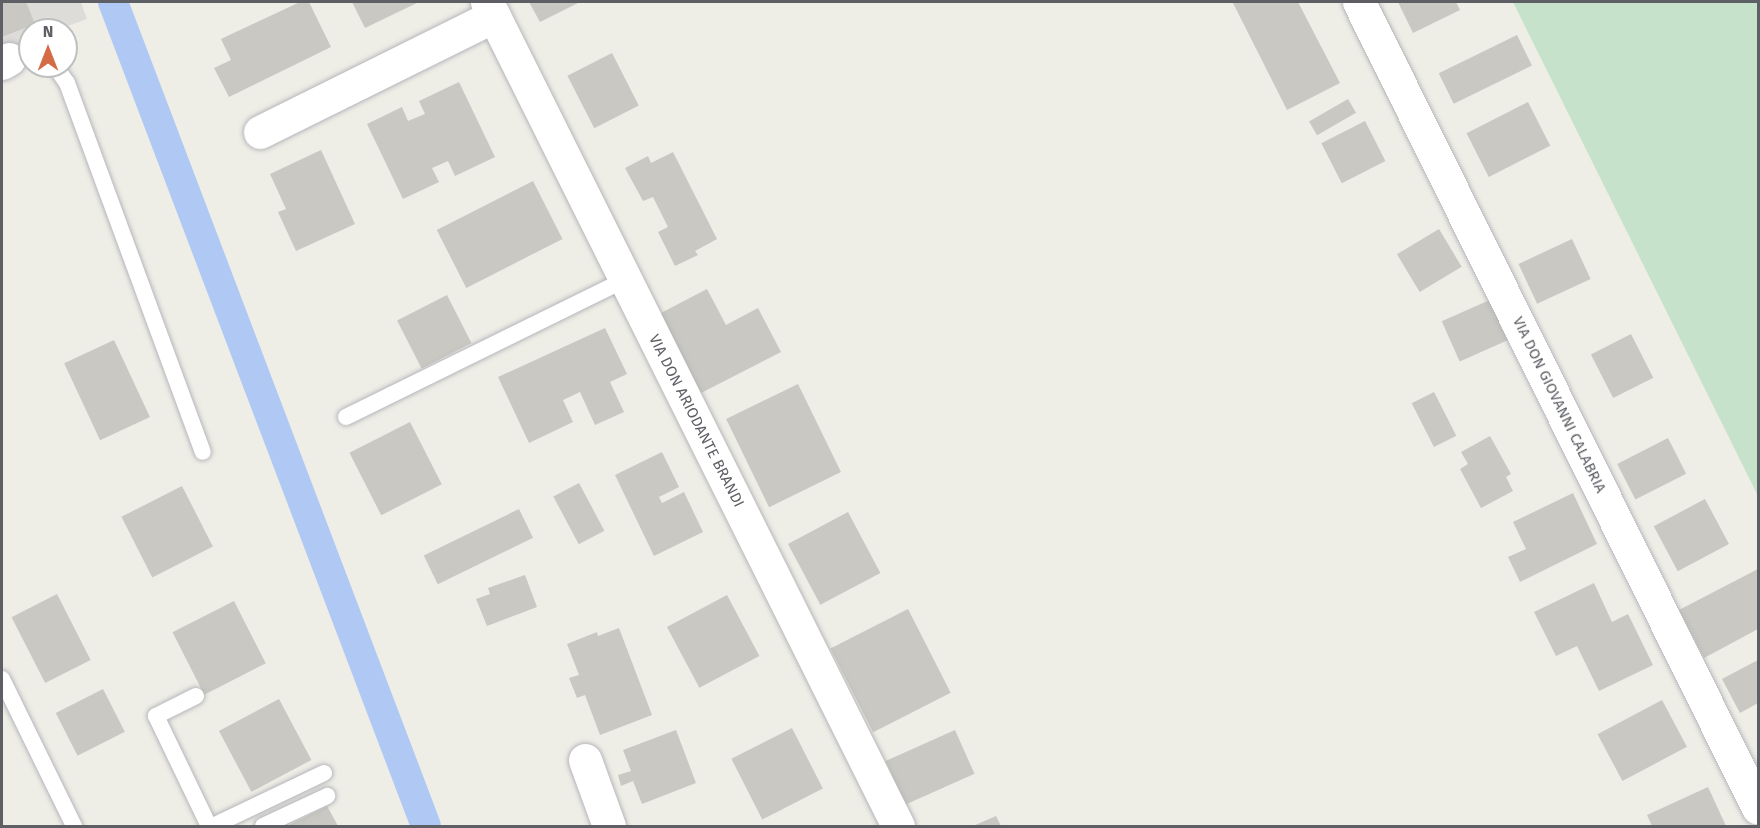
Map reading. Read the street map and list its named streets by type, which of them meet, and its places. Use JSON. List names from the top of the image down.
{
  "streets": {
    "street": ["VIA DON GIOVANNI CALABRIA", "VIA DON ARIODANTE BRANDI"]
  },
  "north": "top"
}
